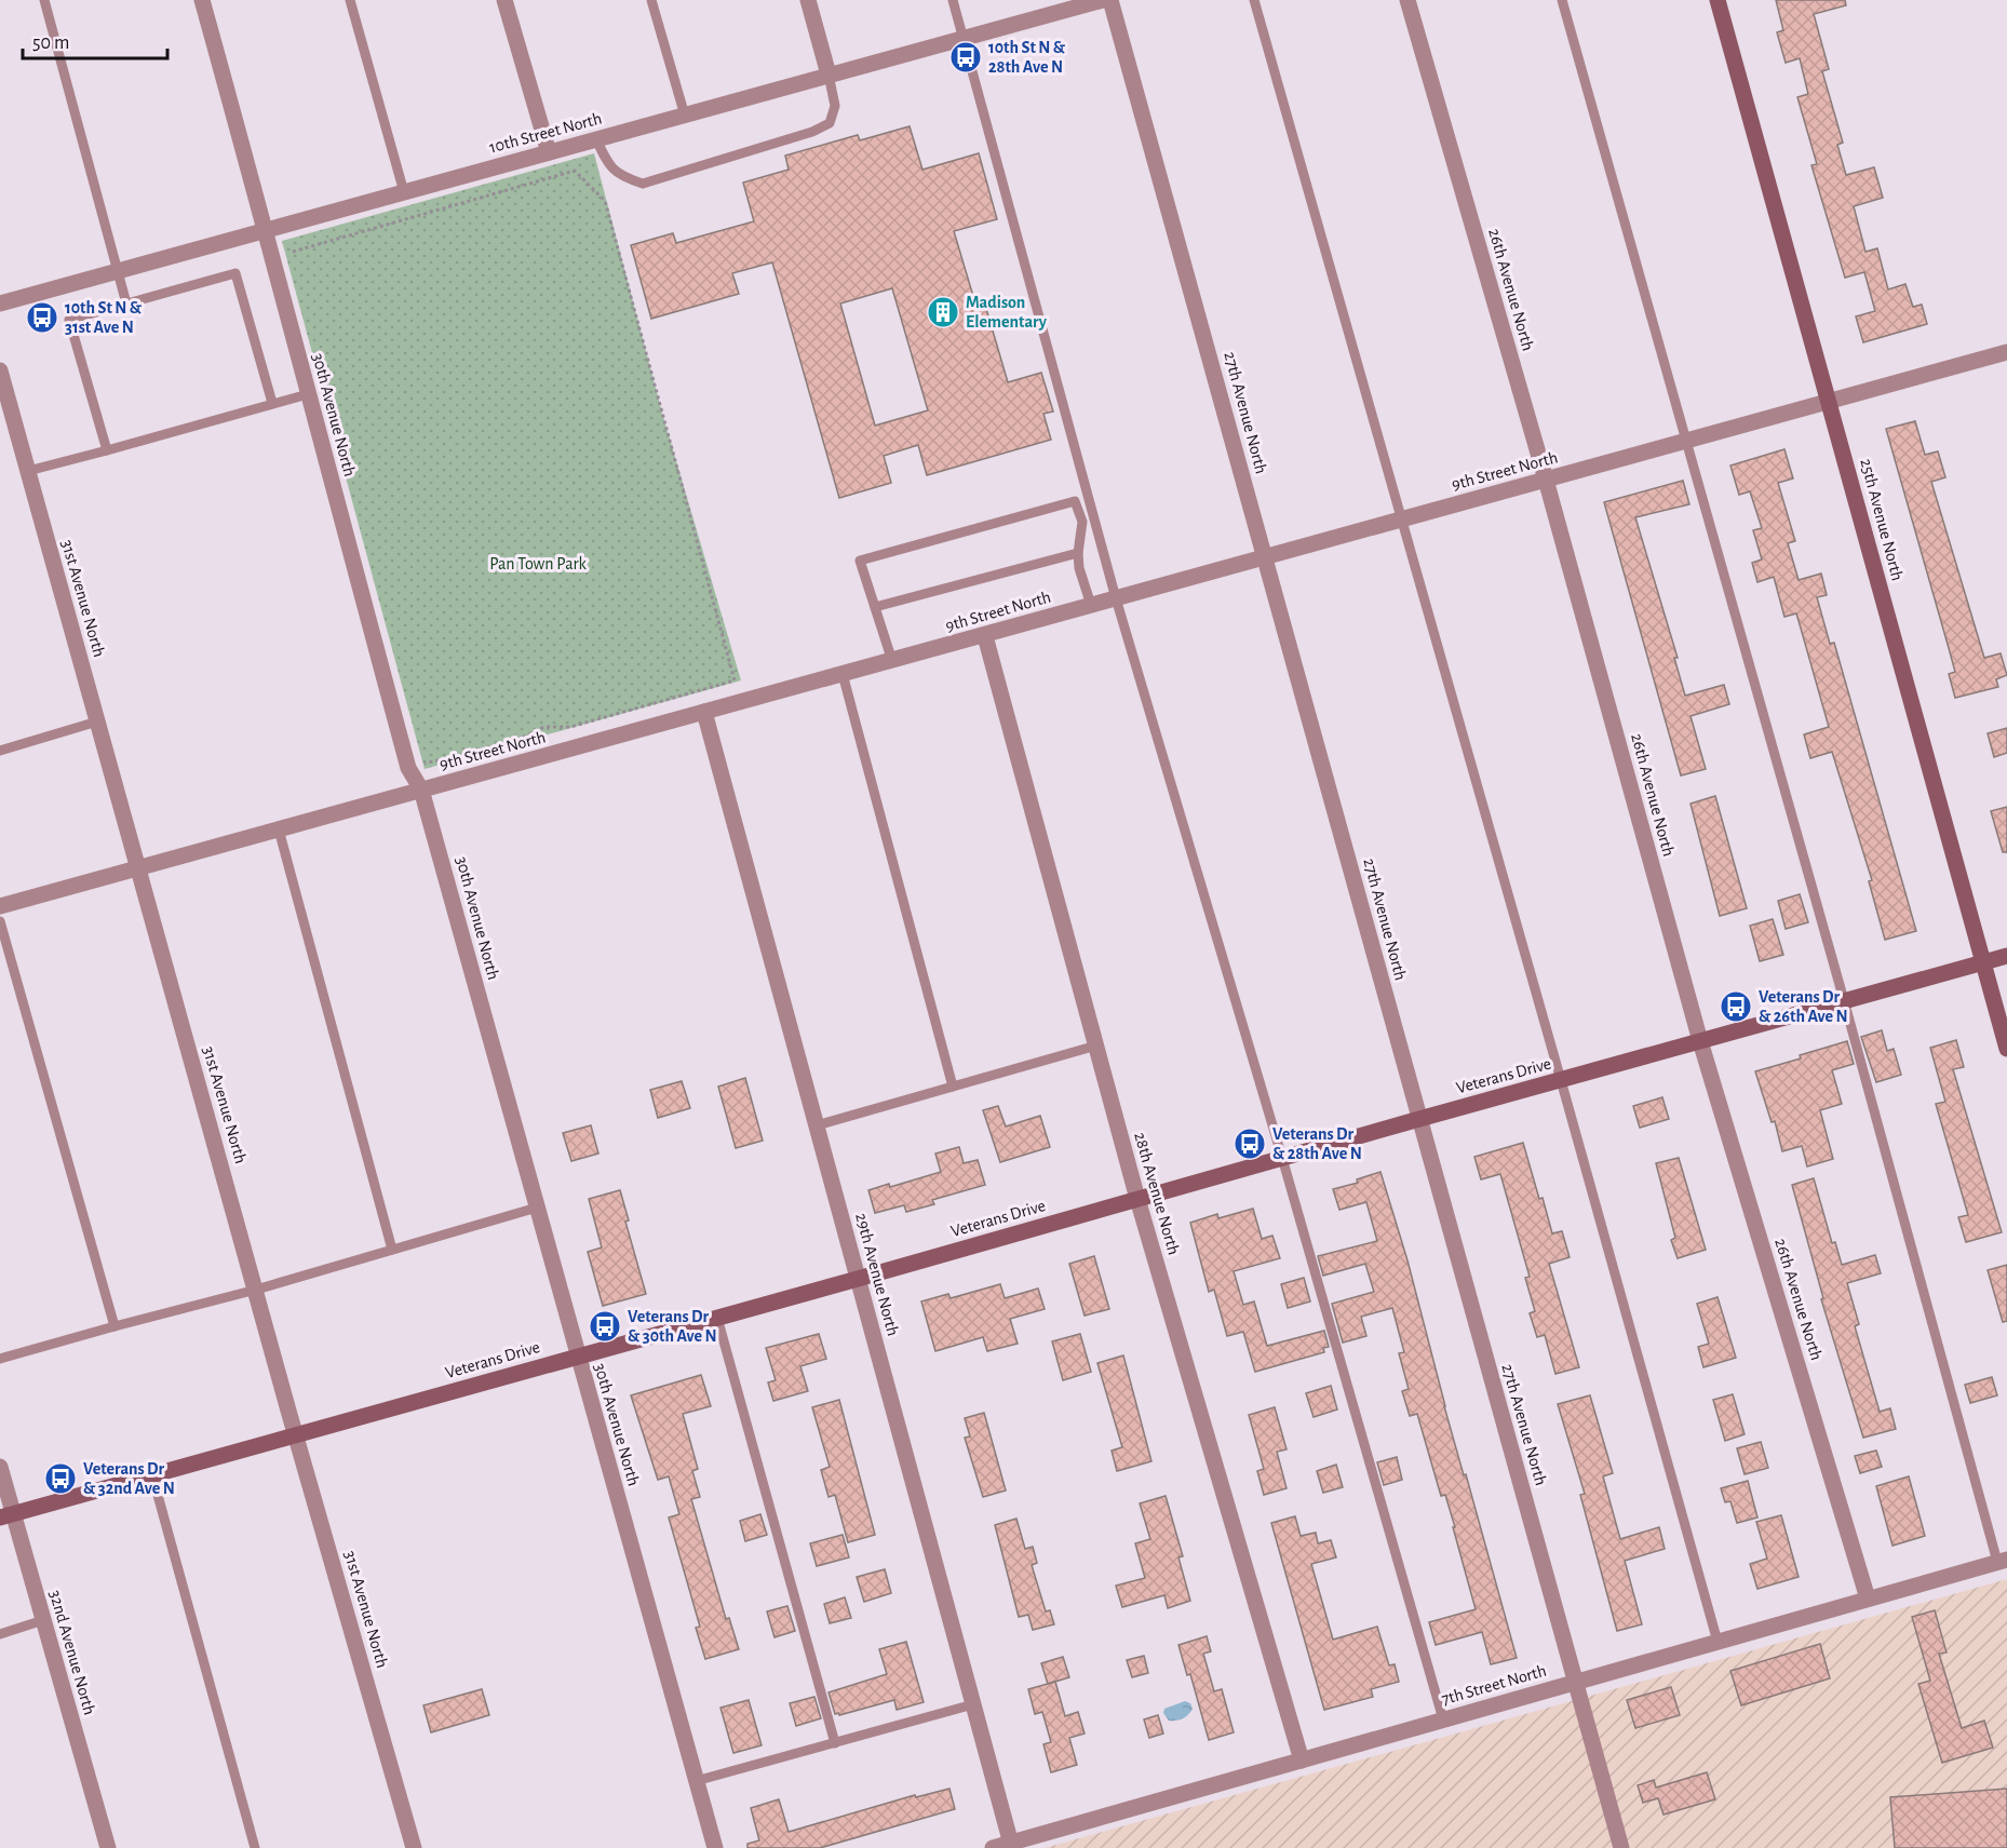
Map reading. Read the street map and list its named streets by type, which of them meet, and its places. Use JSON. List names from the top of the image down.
{
  "streets": {
    "main road": ["25th Avenue North", "Veterans Drive"],
    "street": [
      "10th Street North",
      "26th Avenue North",
      "27th Avenue North",
      "30th Avenue North",
      "9th Street North",
      "31st Avenue North",
      "28th Avenue North",
      "29th Avenue North",
      "32nd Avenue North",
      "7th Street North"
    ]
  },
  "crossings": [
    ["10th Street North", "30th Avenue North"],
    ["26th Avenue North", "9th Street North"],
    ["26th Avenue North", "Veterans Drive"],
    ["26th Avenue North", "7th Street North"],
    ["27th Avenue North", "9th Street North"],
    ["27th Avenue North", "Veterans Drive"],
    ["27th Avenue North", "7th Street North"],
    ["30th Avenue North", "9th Street North"],
    ["30th Avenue North", "Veterans Drive"],
    ["9th Street North", "25th Avenue North"],
    ["9th Street North", "31st Avenue North"],
    ["9th Street North", "28th Avenue North"],
    ["9th Street North", "29th Avenue North"],
    ["25th Avenue North", "Veterans Drive"],
    ["31st Avenue North", "Veterans Drive"],
    ["Veterans Drive", "28th Avenue North"],
    ["Veterans Drive", "29th Avenue North"],
    ["Veterans Drive", "32nd Avenue North"],
    ["28th Avenue North", "7th Street North"],
    ["29th Avenue North", "7th Street North"]
  ],
  "parks": ["Pan Town Park"],
  "places": {
    "bus stop": [
      "10th St N & 28th Ave N",
      "10th St N & 31st Ave N",
      "Veterans Dr & 26th Ave N",
      "Veterans Dr & 28th Ave N",
      "Veterans Dr & 30th Ave N",
      "Veterans Dr & 32nd Ave N"
    ],
    "building": ["Madison Elementary"]
  },
  "scale_bar": "50 m"
}
